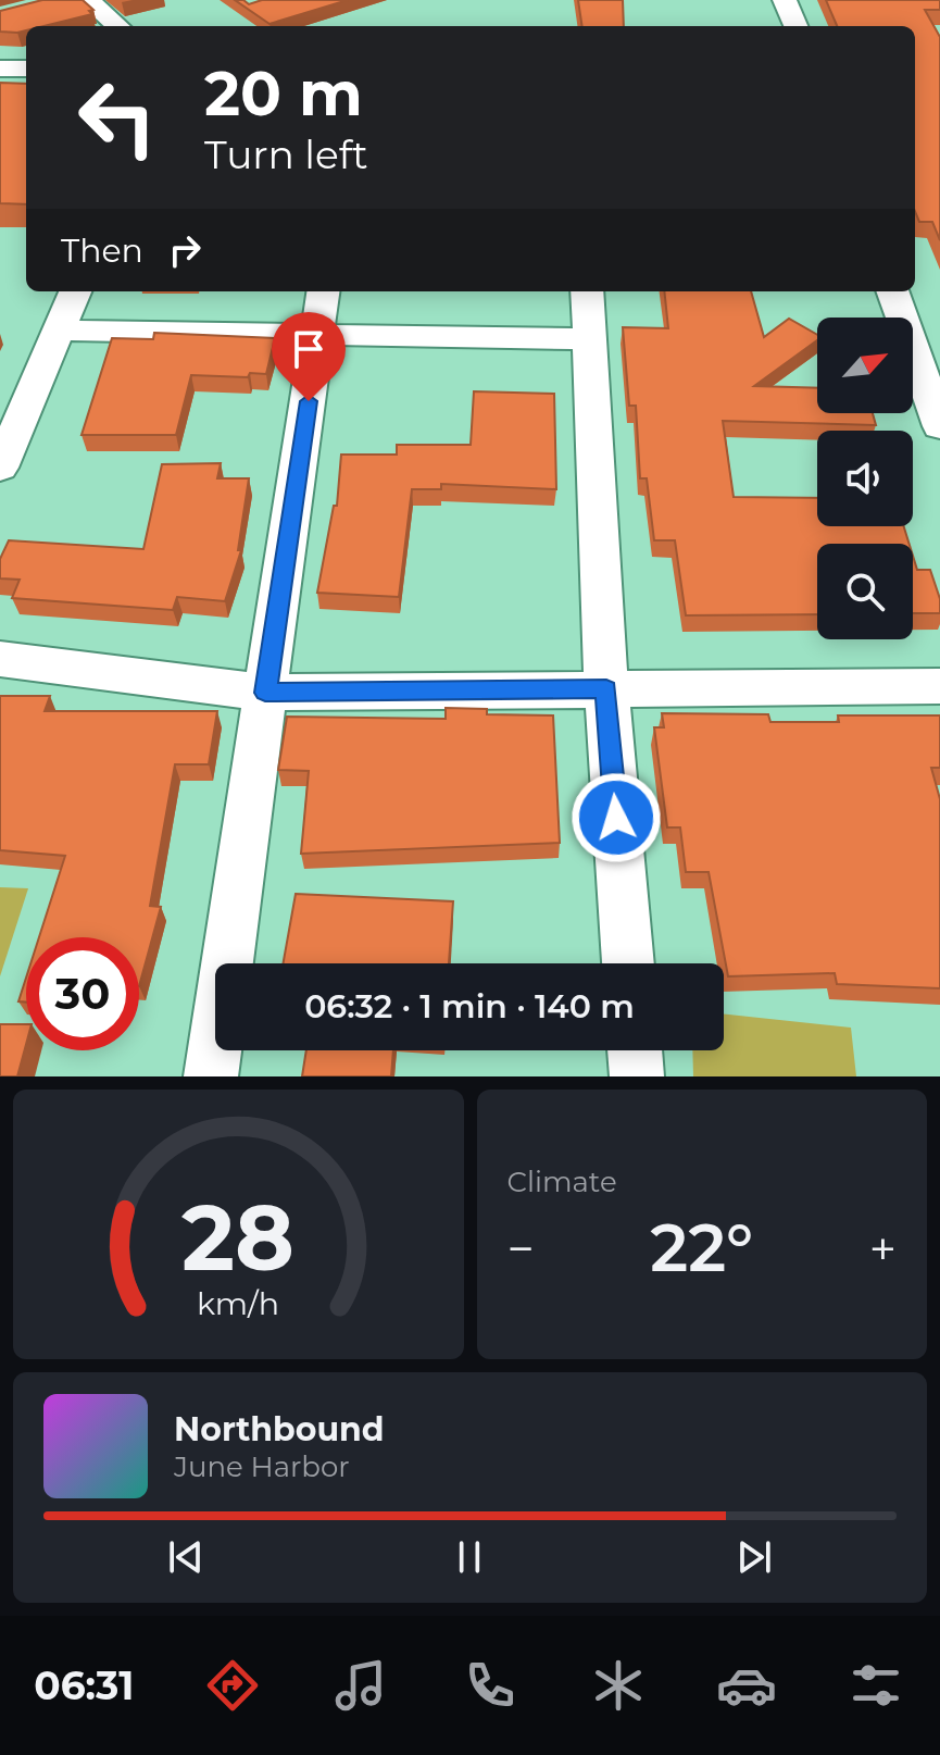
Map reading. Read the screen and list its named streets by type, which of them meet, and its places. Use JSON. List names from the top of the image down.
{
  "north": "top right",
  "page": {
    "turn": ["20 m", "Turn left"],
    "then": "Then",
    "limit": "30",
    "trip": "06:32 · 1 min · 140 m",
    "tile": "Climate",
    "heat": ["−", "22°", "+"],
    "song": ["Northbound", "June Harbor"],
    "tabs": "06:31",
    "gauge": ["28", "km/h"]
  }
}
